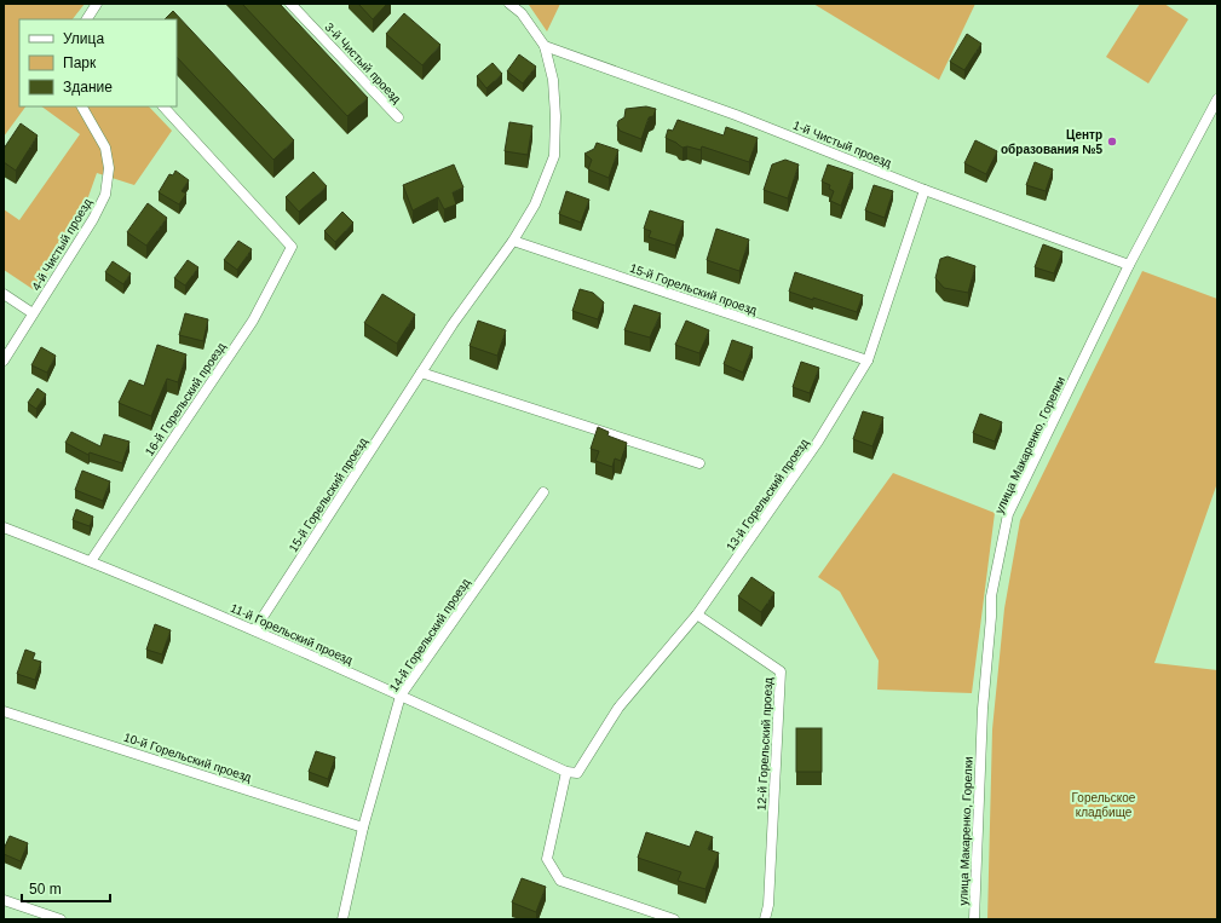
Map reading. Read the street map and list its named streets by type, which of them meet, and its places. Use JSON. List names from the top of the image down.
{
  "streets": {
    "street": [
      "3-й Чистый проезд",
      "1-й Чистый проезд",
      "4-й Чистый проезд",
      "15-й Горельский проезд",
      "16-й Горельский проезд",
      "улица Макаренко, Горелки",
      "13-й Горельский проезд",
      "11-й Горельский проезд",
      "14-й Горельский проезд",
      "12-й Горельский проезд",
      "10-й Горельский проезд"
    ]
  },
  "crossings": [
    ["1-й Чистый проезд", "15-й Горельский проезд"],
    ["1-й Чистый проезд", "улица Макаренко, Горелки"],
    ["1-й Чистый проезд", "13-й Горельский проезд"],
    ["15-й Горельский проезд", "13-й Горельский проезд"],
    ["15-й Горельский проезд", "11-й Горельский проезд"],
    ["16-й Горельский проезд", "11-й Горельский проезд"],
    ["13-й Горельский проезд", "11-й Горельский проезд"],
    ["13-й Горельский проезд", "12-й Горельский проезд"],
    ["11-й Горельский проезд", "14-й Горельский проезд"],
    ["14-й Горельский проезд", "10-й Горельский проезд"]
  ],
  "parks": ["Горельское кладбище"],
  "places": ["Центр образования №5"],
  "legend": ["Улица", "Парк", "Здание"],
  "scale_bar": "50 m"
}
